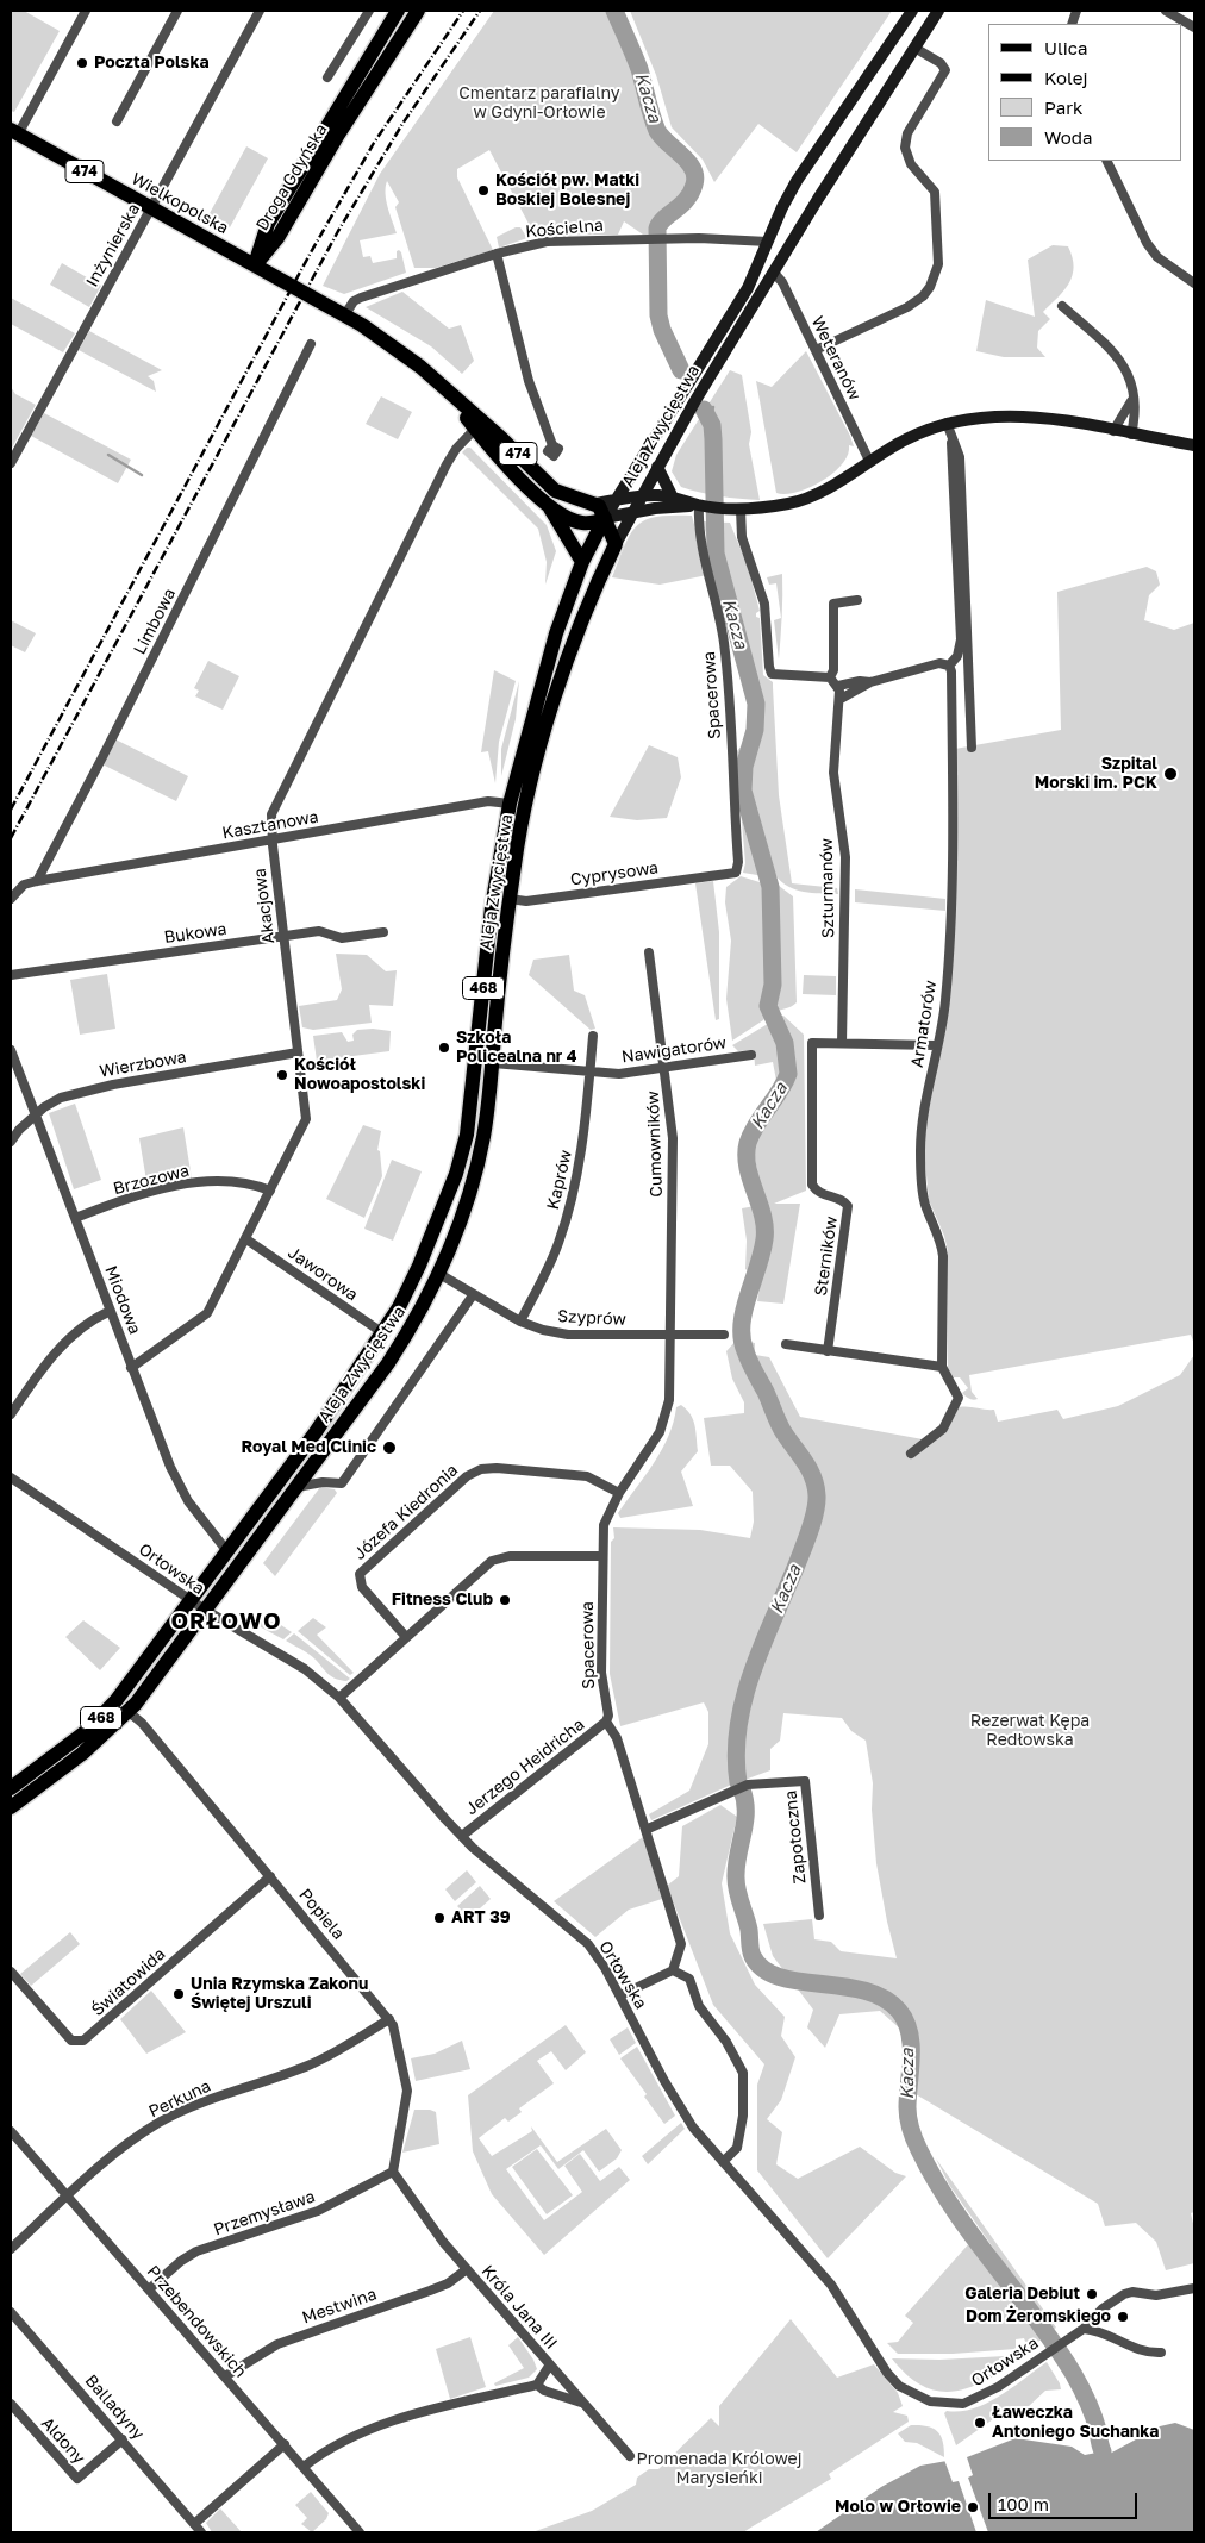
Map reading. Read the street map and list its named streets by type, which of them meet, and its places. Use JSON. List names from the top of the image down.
{
  "streets": {
    "main road": [
      "474",
      "Droga Gdyńska",
      "Wielkopolska",
      "Aleja Zwycięstwa",
      "468"
    ],
    "street": [
      "Kościelna",
      "Inżynierska",
      "Weteranów",
      "Limbowa",
      "Spacerowa",
      "Kasztanowa",
      "Cyprysowa",
      "Szturmanów",
      "Akacjowa",
      "Bukowa",
      "Armatorów",
      "Nawigatorów",
      "Wierzbowa",
      "Cumowników",
      "Brzozowa",
      "Kaprów",
      "Sterników",
      "Jaworowa",
      "Miodowa",
      "Szyprów",
      "Józefa Kiedronia",
      "Orłowska",
      "Jerzego Heidricha",
      "Zapotoczna",
      "Popiela",
      "Światowida",
      "Perkuna",
      "Przemysława",
      "Mestwina",
      "Króla Jana III",
      "Przebendowskich",
      "Balladyny",
      "Aldony"
    ]
  },
  "crossings": [
    ["474", "Wielkopolska"],
    ["474", "Aleja Zwycięstwa"],
    ["Droga Gdyńska", "Wielkopolska"],
    ["Wielkopolska", "Kościelna"],
    ["Wielkopolska", "Inżynierska"],
    ["Wielkopolska", "Aleja Zwycięstwa"],
    ["Wielkopolska", "Spacerowa"],
    ["Wielkopolska", "Akacjowa"],
    ["Kościelna", "Aleja Zwycięstwa"],
    ["Weteranów", "Aleja Zwycięstwa"],
    ["Aleja Zwycięstwa", "Kasztanowa"],
    ["Aleja Zwycięstwa", "Cyprysowa"],
    ["Aleja Zwycięstwa", "Nawigatorów"],
    ["Aleja Zwycięstwa", "Jaworowa"],
    ["Aleja Zwycięstwa", "Miodowa"],
    ["Aleja Zwycięstwa", "Szyprów"],
    ["Aleja Zwycięstwa", "Orłowska"],
    ["Aleja Zwycięstwa", "Popiela"],
    ["Limbowa", "Kasztanowa"],
    ["Spacerowa", "Cyprysowa"],
    ["Spacerowa", "Cumowników"],
    ["Spacerowa", "Szyprów"],
    ["Spacerowa", "Józefa Kiedronia"],
    ["Spacerowa", "Jerzego Heidricha"],
    ["Spacerowa", "Zapotoczna"],
    ["Kasztanowa", "Akacjowa"],
    ["Szturmanów", "Sterników"],
    ["Akacjowa", "Bukowa"],
    ["Akacjowa", "Wierzbowa"],
    ["Akacjowa", "Brzozowa"],
    ["Akacjowa", "Jaworowa"],
    ["Akacjowa", "Miodowa"],
    ["Nawigatorów", "Cumowników"],
    ["Nawigatorów", "Kaprów"],
    ["Wierzbowa", "Miodowa"],
    ["Cumowników", "Szyprów"],
    ["Brzozowa", "Miodowa"],
    ["Kaprów", "Szyprów"],
    ["Orłowska", "Jerzego Heidricha"],
    ["Popiela", "Światowida"],
    ["Popiela", "Perkuna"],
    ["Popiela", "Przemysława"],
    ["Popiela", "Króla Jana III"],
    ["Perkuna", "Przebendowskich"],
    ["Przemysława", "Króla Jana III"],
    ["Przemysława", "Przebendowskich"],
    ["Mestwina", "Króla Jana III"],
    ["Mestwina", "Przebendowskich"],
    ["Balladyny", "Aldony"]
  ],
  "districts": ["ORŁOWO"],
  "water": ["Kacza"],
  "parks": ["Cmentarz parafialny w Gdyni-Orłowie", "Rezerwat Kępa Redłowska", "Promenada Królowej Marysieńki"],
  "places": [
    "Poczta Polska",
    "Kościół pw. Matki Boskiej Bolesnej",
    "Szpital Morski im. PCK",
    "Szkoła Policealna nr 4",
    "Kościół Nowoapostolski",
    "Royal Med Clinic",
    "Fitness Club",
    "ART 39",
    "Unia Rzymska Zakonu Świętej Urszuli",
    "Galeria Debiut",
    "Dom Żeromskiego",
    "Ławeczka Antoniego Suchanka",
    "Molo w Orłowie"
  ],
  "legend": [
    "Ulica",
    "Kolej",
    "Park",
    "Woda"
  ],
  "scale_bar": "100 m"
}
